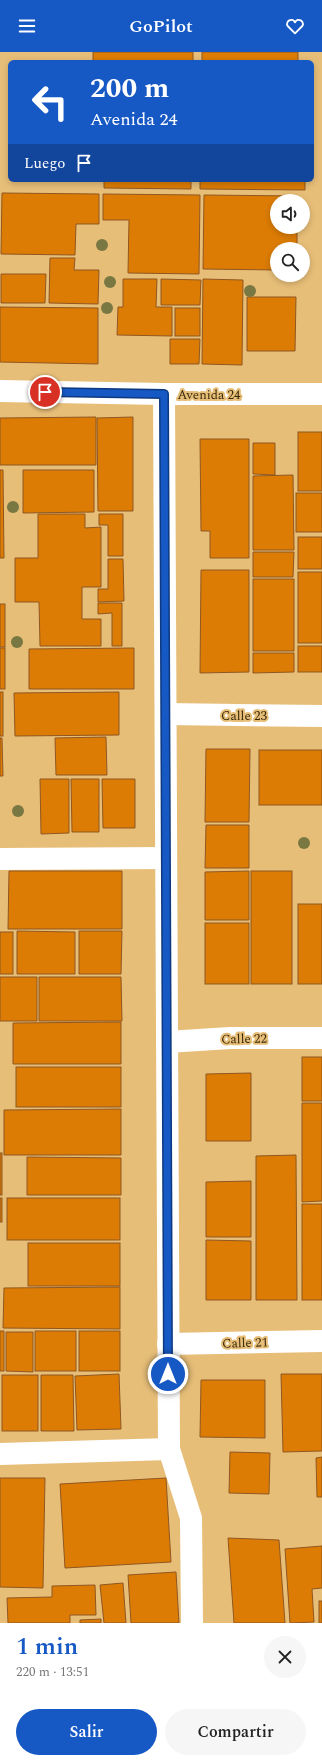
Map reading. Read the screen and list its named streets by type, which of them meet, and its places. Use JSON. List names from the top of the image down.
{
  "streets": {
    "street": [
      "Avenida 24",
      "Calle 23",
      "Calle 22",
      "Calle 21"
    ]
  },
  "page": {
    "header": "GoPilot",
    "turn": ["200 m", "Avenida 24"],
    "then": "Luego",
    "heading": ["1 min", "220 m · 13:51"],
    "buttons": ["Salir", "Compartir"]
  }
}
